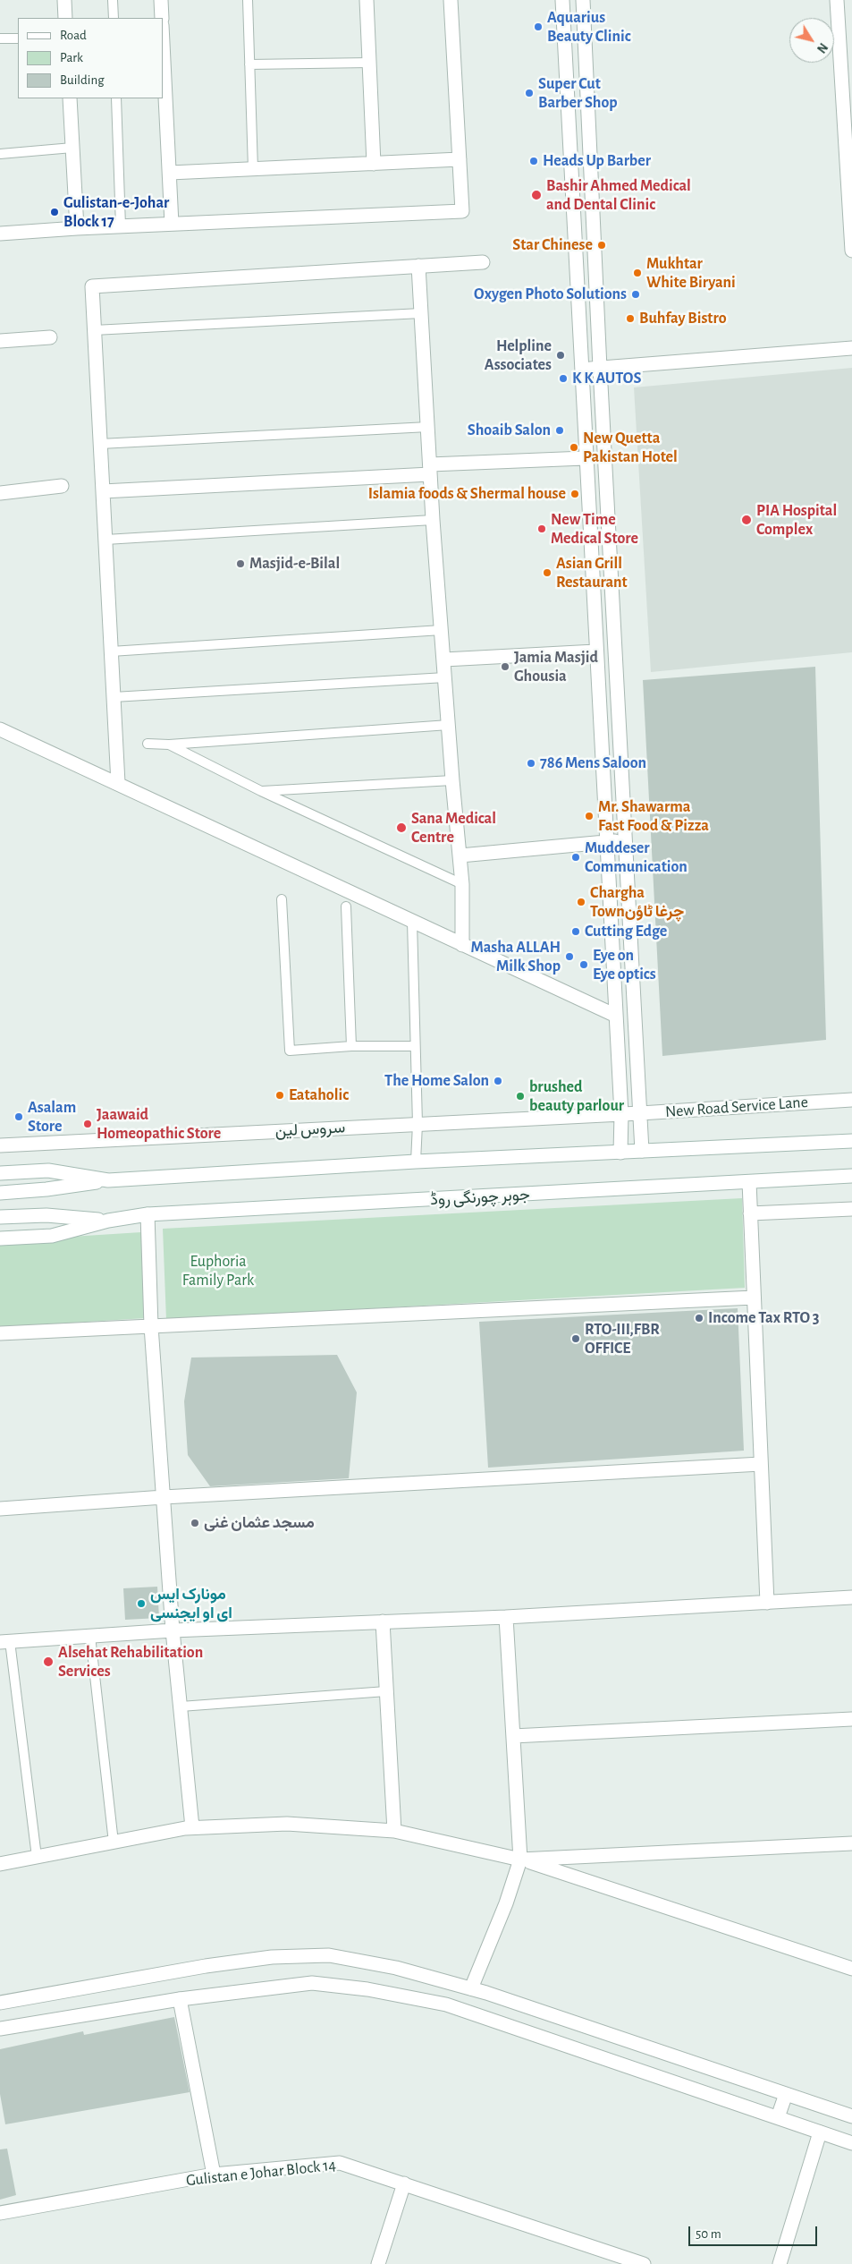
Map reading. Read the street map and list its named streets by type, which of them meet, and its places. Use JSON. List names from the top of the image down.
{
  "streets": {
    "street": [
      "New Road Service Lane",
      "سروس لین",
      "جوہر چورنگی روڈ",
      "Gulistan e Johar Block 14"
    ]
  },
  "crossings": [
    ["New Road Service Lane", "سروس لین"]
  ],
  "parks": ["Euphoria Family Park"],
  "places": [
    "Aquarius Beauty Clinic",
    "Super Cut Barber Shop",
    "Heads Up Barber",
    "Bashir Ahmed Medical and Dental Clinic",
    "Gulistan-e-Johar Block 17",
    "Star Chinese",
    "Mukhtar White Biryani",
    "Oxygen Photo Solutions",
    "Buhfay Bistro",
    "Helpline Associates",
    "K K AUTOS",
    "Shoaib Salon",
    "New Quetta Pakistan Hotel",
    "Islamia foods & Shermal house",
    "PIA Hospital Complex",
    "New Time Medical Store",
    "Masjid-e-Bilal",
    "Asian Grill Restaurant",
    "Jamia Masjid Ghousia",
    "786 Mens Saloon",
    "Mr. Shawarma Fast Food & Pizza",
    "Sana Medical Centre",
    "Muddeser Communication",
    "Chargha Townچرغا ٹاؤن",
    "Cutting Edge",
    "Masha ALLAH Milk Shop",
    "Eye on Eye optics",
    "The Home Salon",
    "Eataholic",
    "brushed beauty parlour",
    "Asalam Store",
    "Jaawaid Homeopathic Store",
    "Income Tax RTO 3",
    "RTO-III,FBR OFFICE",
    "مسجد عثمان غنی",
    "مونارک ایس ای او ایجنسی",
    "Alsehat Rehabilitation Services"
  ],
  "legend": ["Road", "Park", "Building"],
  "scale_bar": "50 m",
  "north": "bottom right"
}
